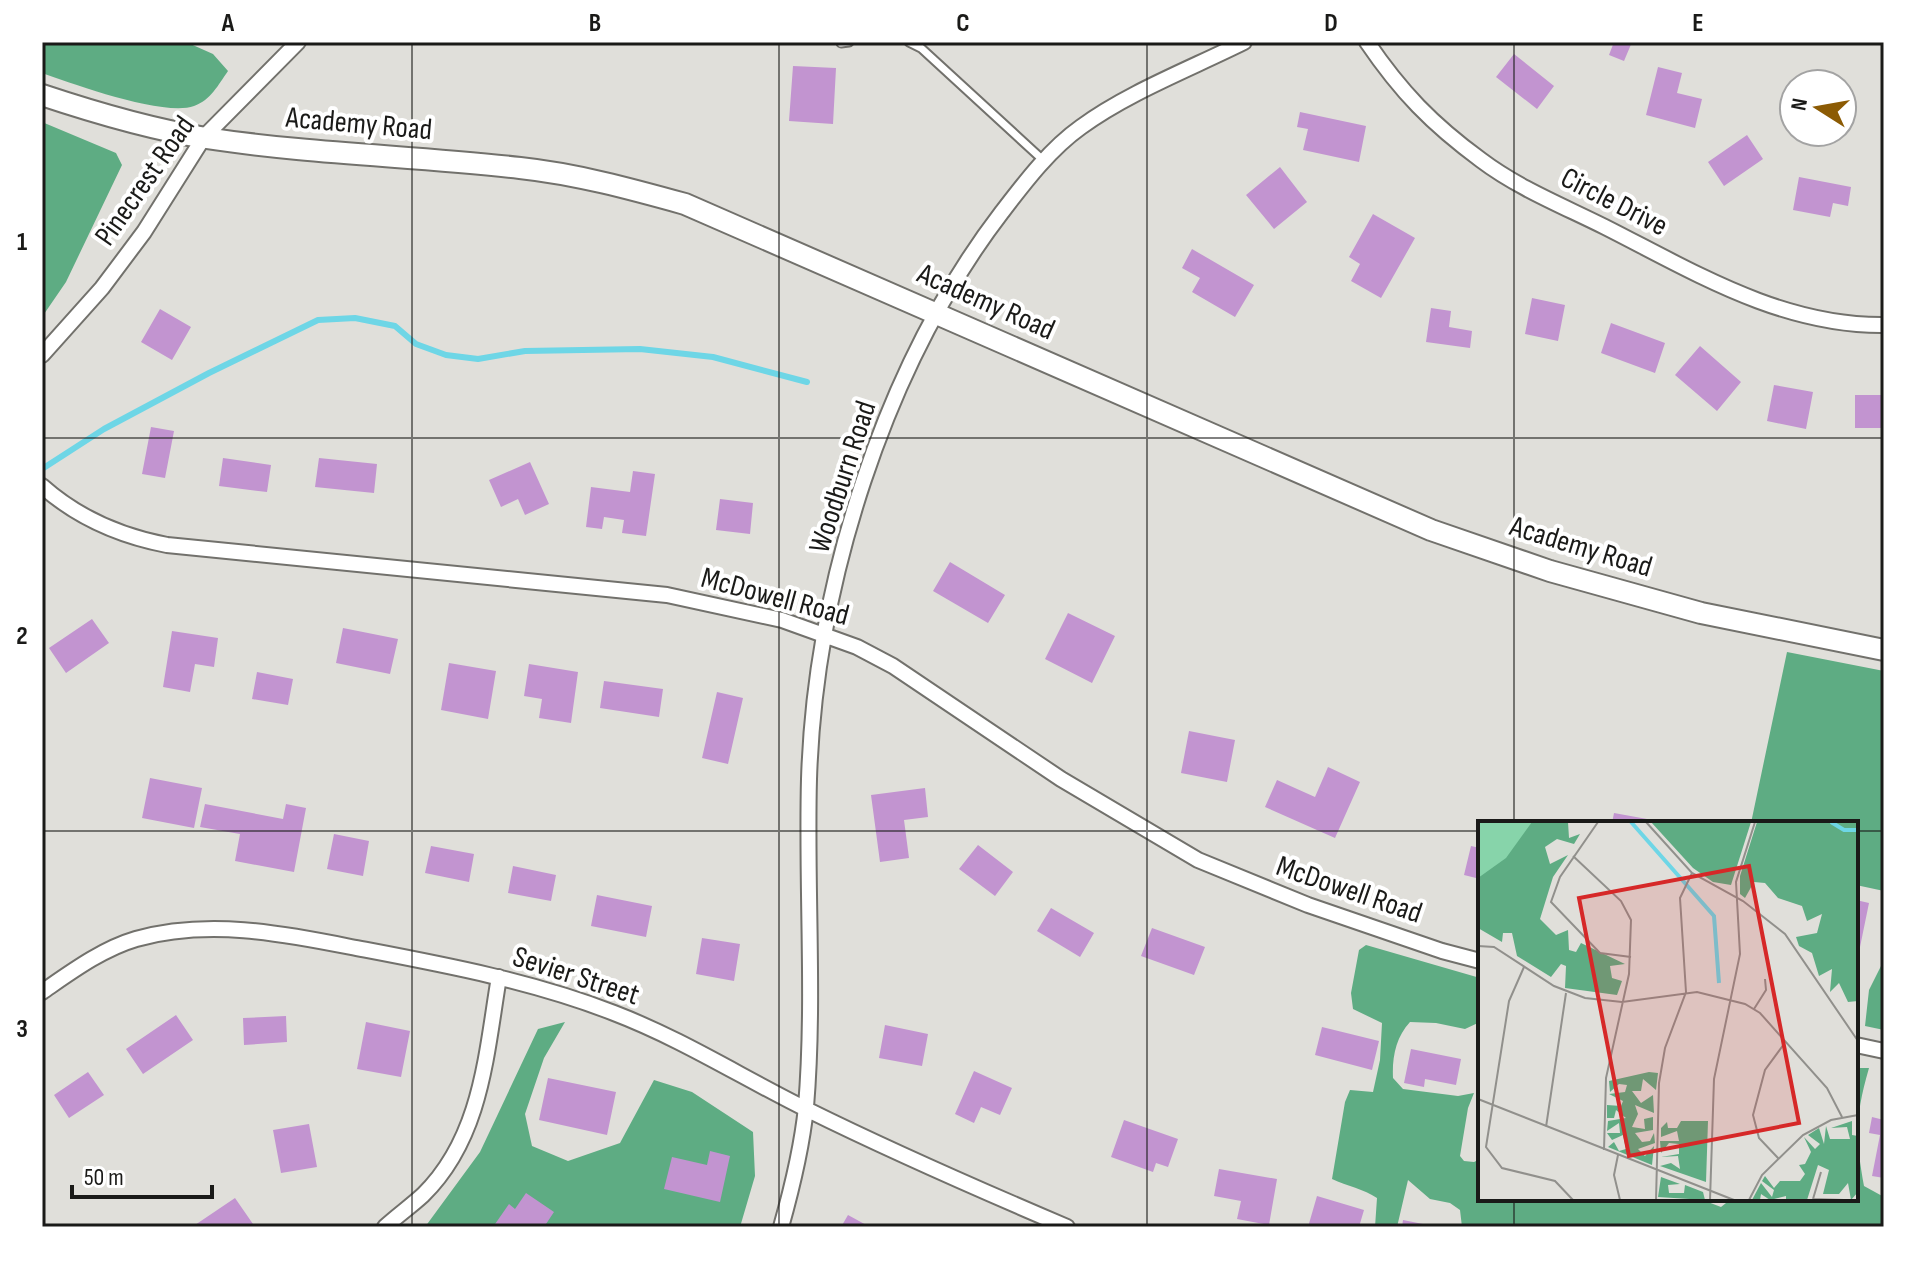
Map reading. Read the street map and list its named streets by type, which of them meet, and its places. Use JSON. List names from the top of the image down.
{
  "streets": {
    "main road": ["Academy Road"],
    "street": [
      "Pinecrest Road",
      "Circle Drive",
      "Woodburn Road",
      "McDowell Road",
      "Sevier Street"
    ]
  },
  "crossings": [
    ["Academy Road", "Pinecrest Road"],
    ["Academy Road", "Woodburn Road"],
    ["Woodburn Road", "McDowell Road"],
    ["Woodburn Road", "Sevier Street"]
  ],
  "scale_bar": "50 m",
  "north": "left",
  "grid": {
    "columns": [
      "A",
      "B",
      "C",
      "D",
      "E"
    ],
    "rows": ["1", "2", "3"]
  }
}
